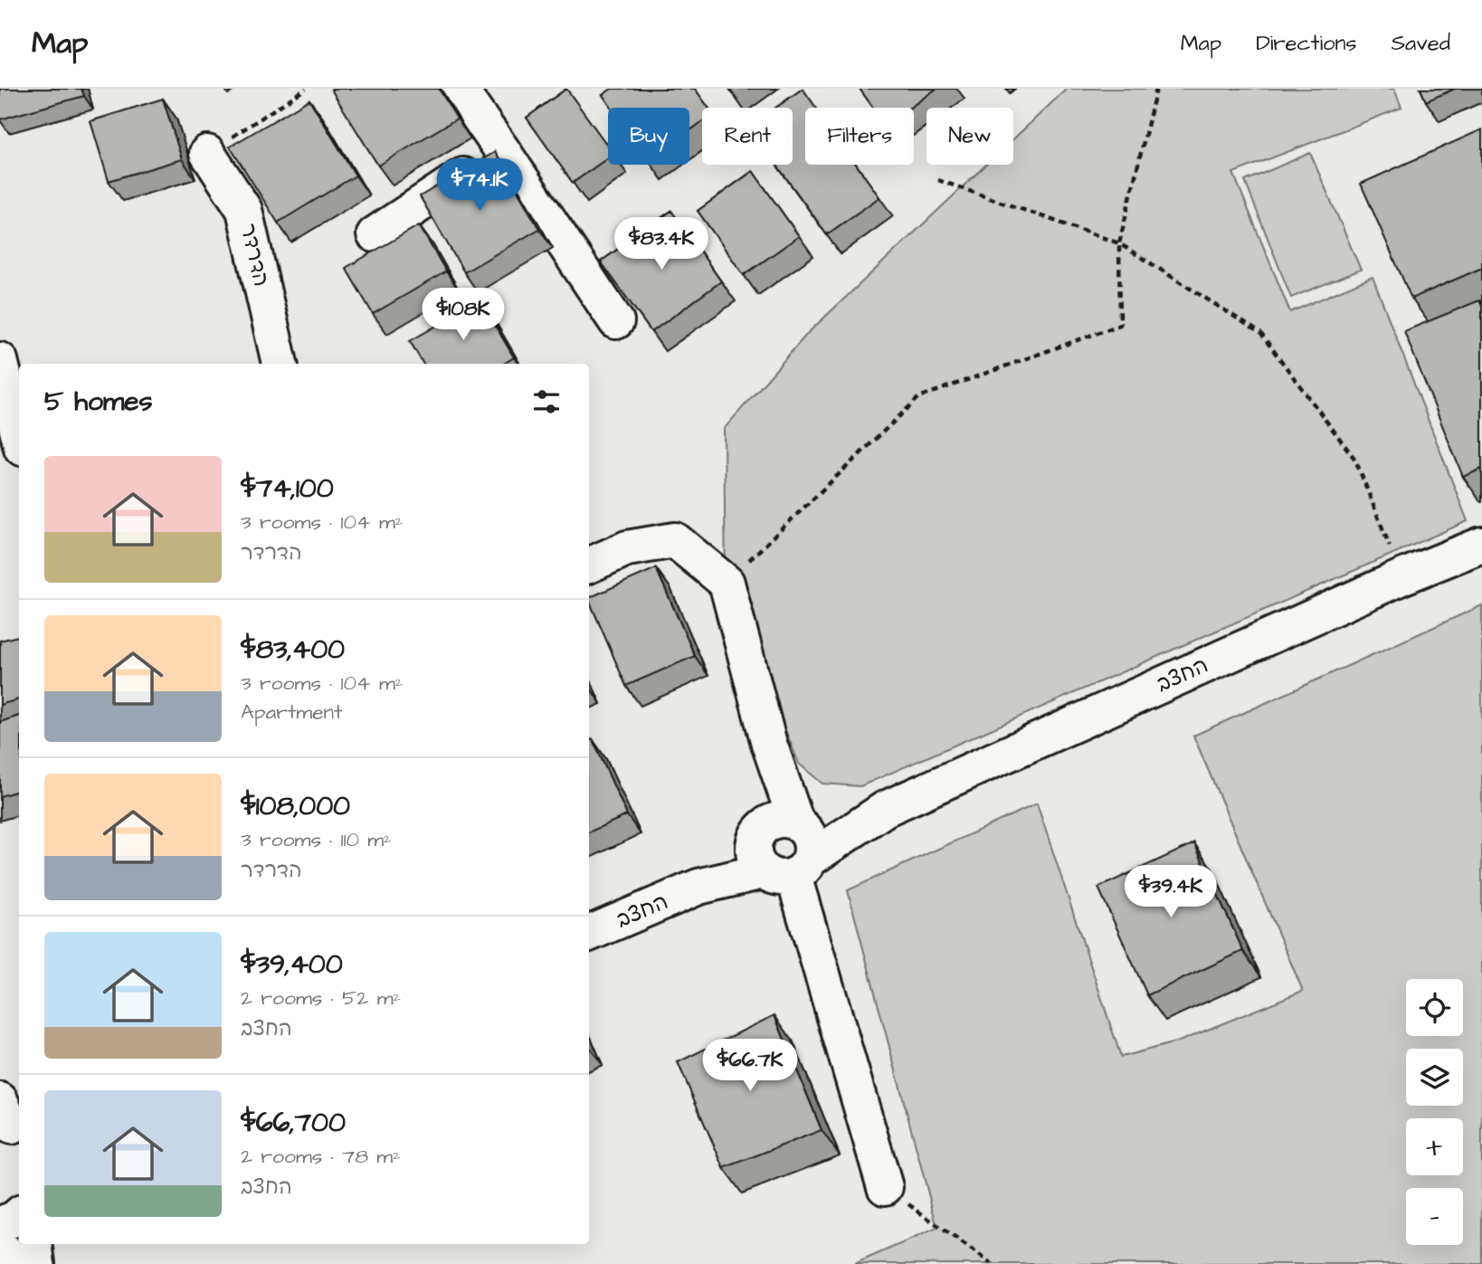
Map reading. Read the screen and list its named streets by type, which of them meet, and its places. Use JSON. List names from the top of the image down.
{
  "streets": {
    "street": ["הדרדר", "החצב"]
  },
  "page": {
    "header": "Map",
    "nav": ["Map", "Directions", "Saved"],
    "chip": [
      "Buy",
      "Rent",
      "Filters",
      "New"
    ],
    "price": [
      "$74.1K",
      "$83.4K",
      "$108K",
      "$39.4K",
      "$66.7K"
    ],
    "heading": "5 homes",
    "list": [
      {
        "name": "$74,100",
        "note": "3 rooms · 104 m² · הדרדר"
      },
      {
        "name": "$83,400",
        "note": "3 rooms · 104 m² · Apartment"
      },
      {
        "name": "$108,000",
        "note": "3 rooms · 110 m² · הדרדר"
      },
      {
        "name": "$39,400",
        "note": "2 rooms · 52 m² · החצב"
      },
      {
        "name": "$66,700",
        "note": "2 rooms · 78 m² · החצב"
      }
    ],
    "map_buttons": ["+", "−"]
  }
}
